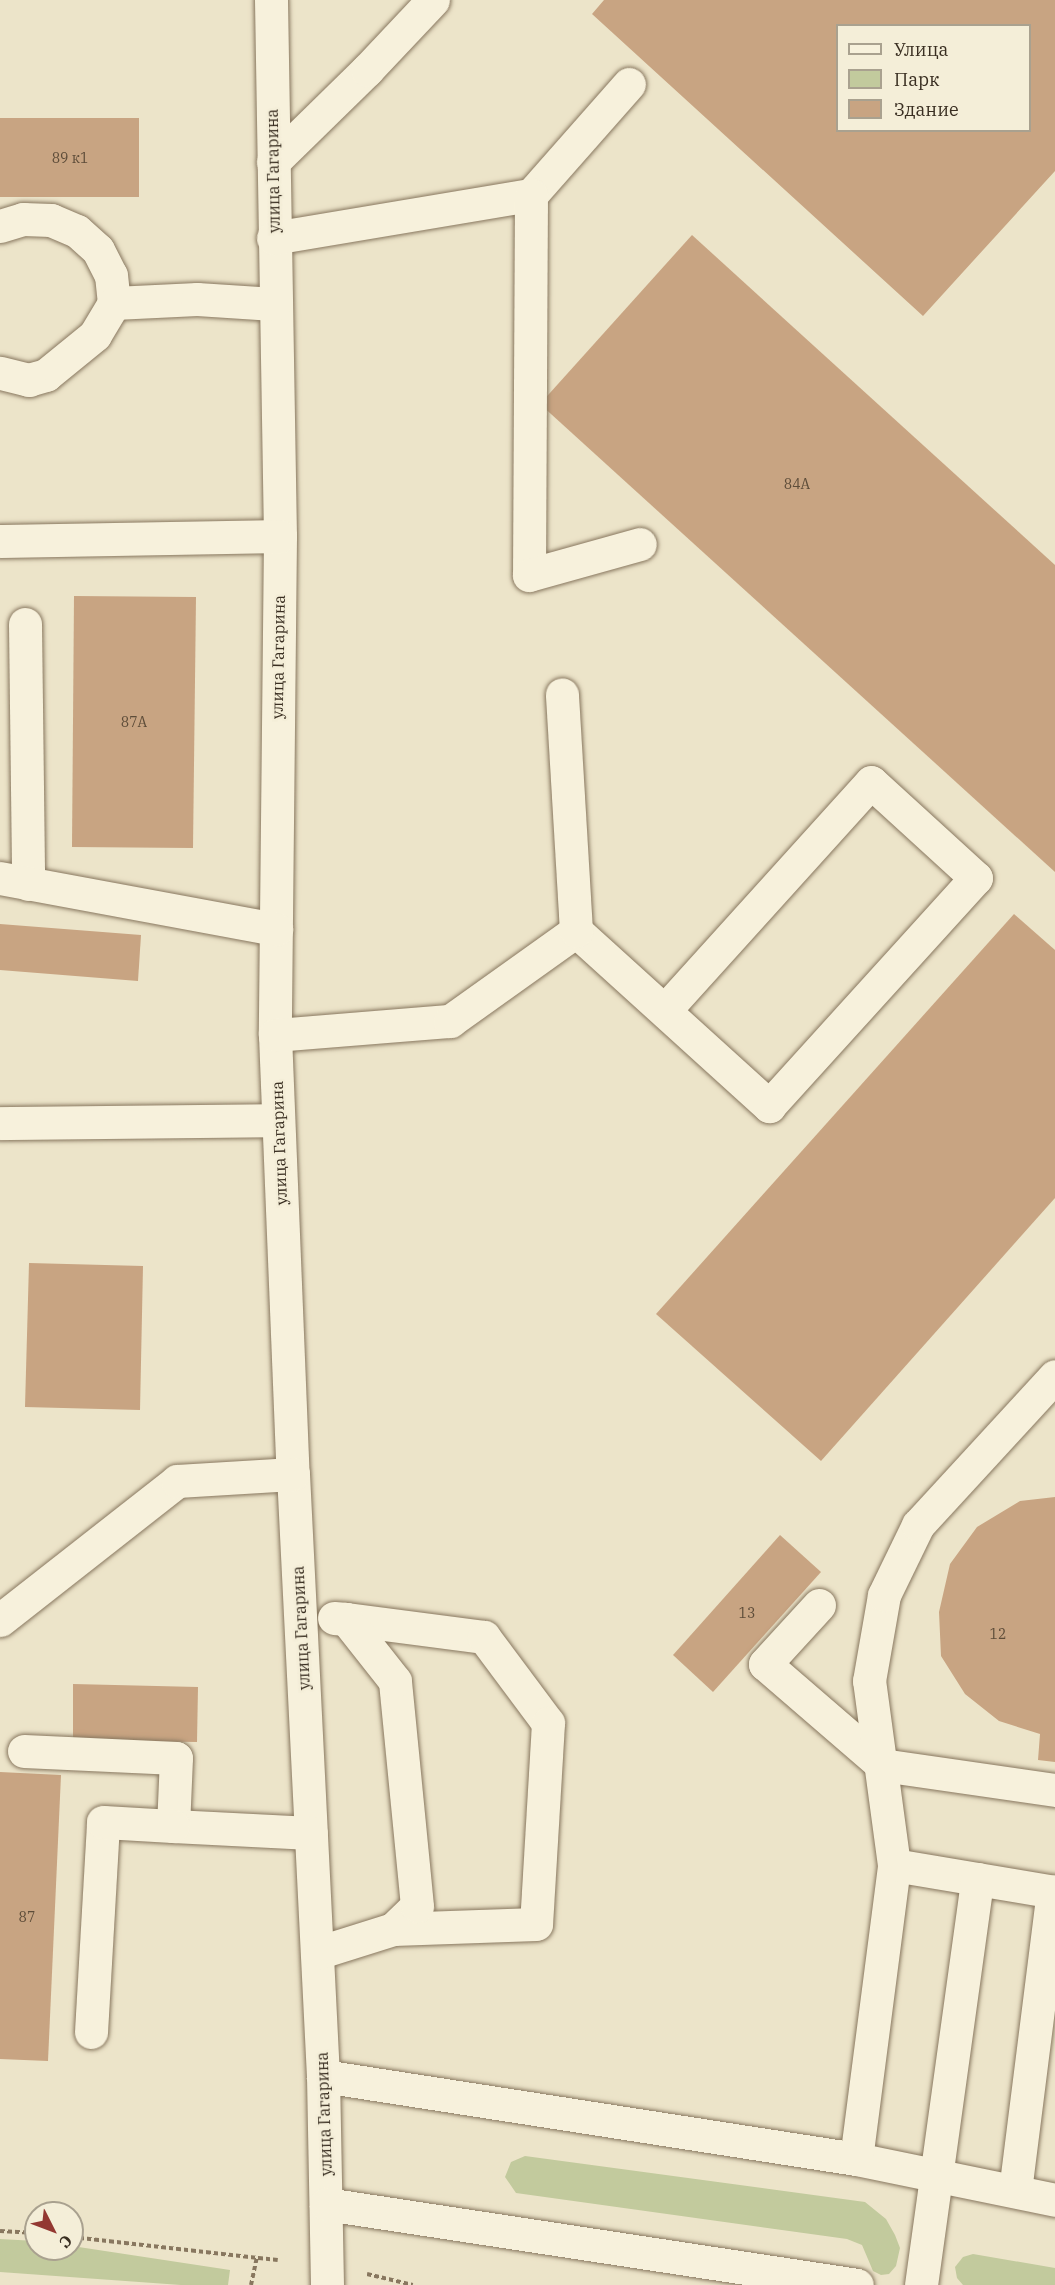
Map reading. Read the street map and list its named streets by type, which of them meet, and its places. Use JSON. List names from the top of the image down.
{
  "streets": {
    "street": ["улица Гагарина"]
  },
  "house_numbers": [
    "89 к1",
    "84А",
    "87А",
    "13",
    "12",
    "87"
  ],
  "legend": ["Улица", "Парк", "Здание"],
  "north": "bottom right"
}
